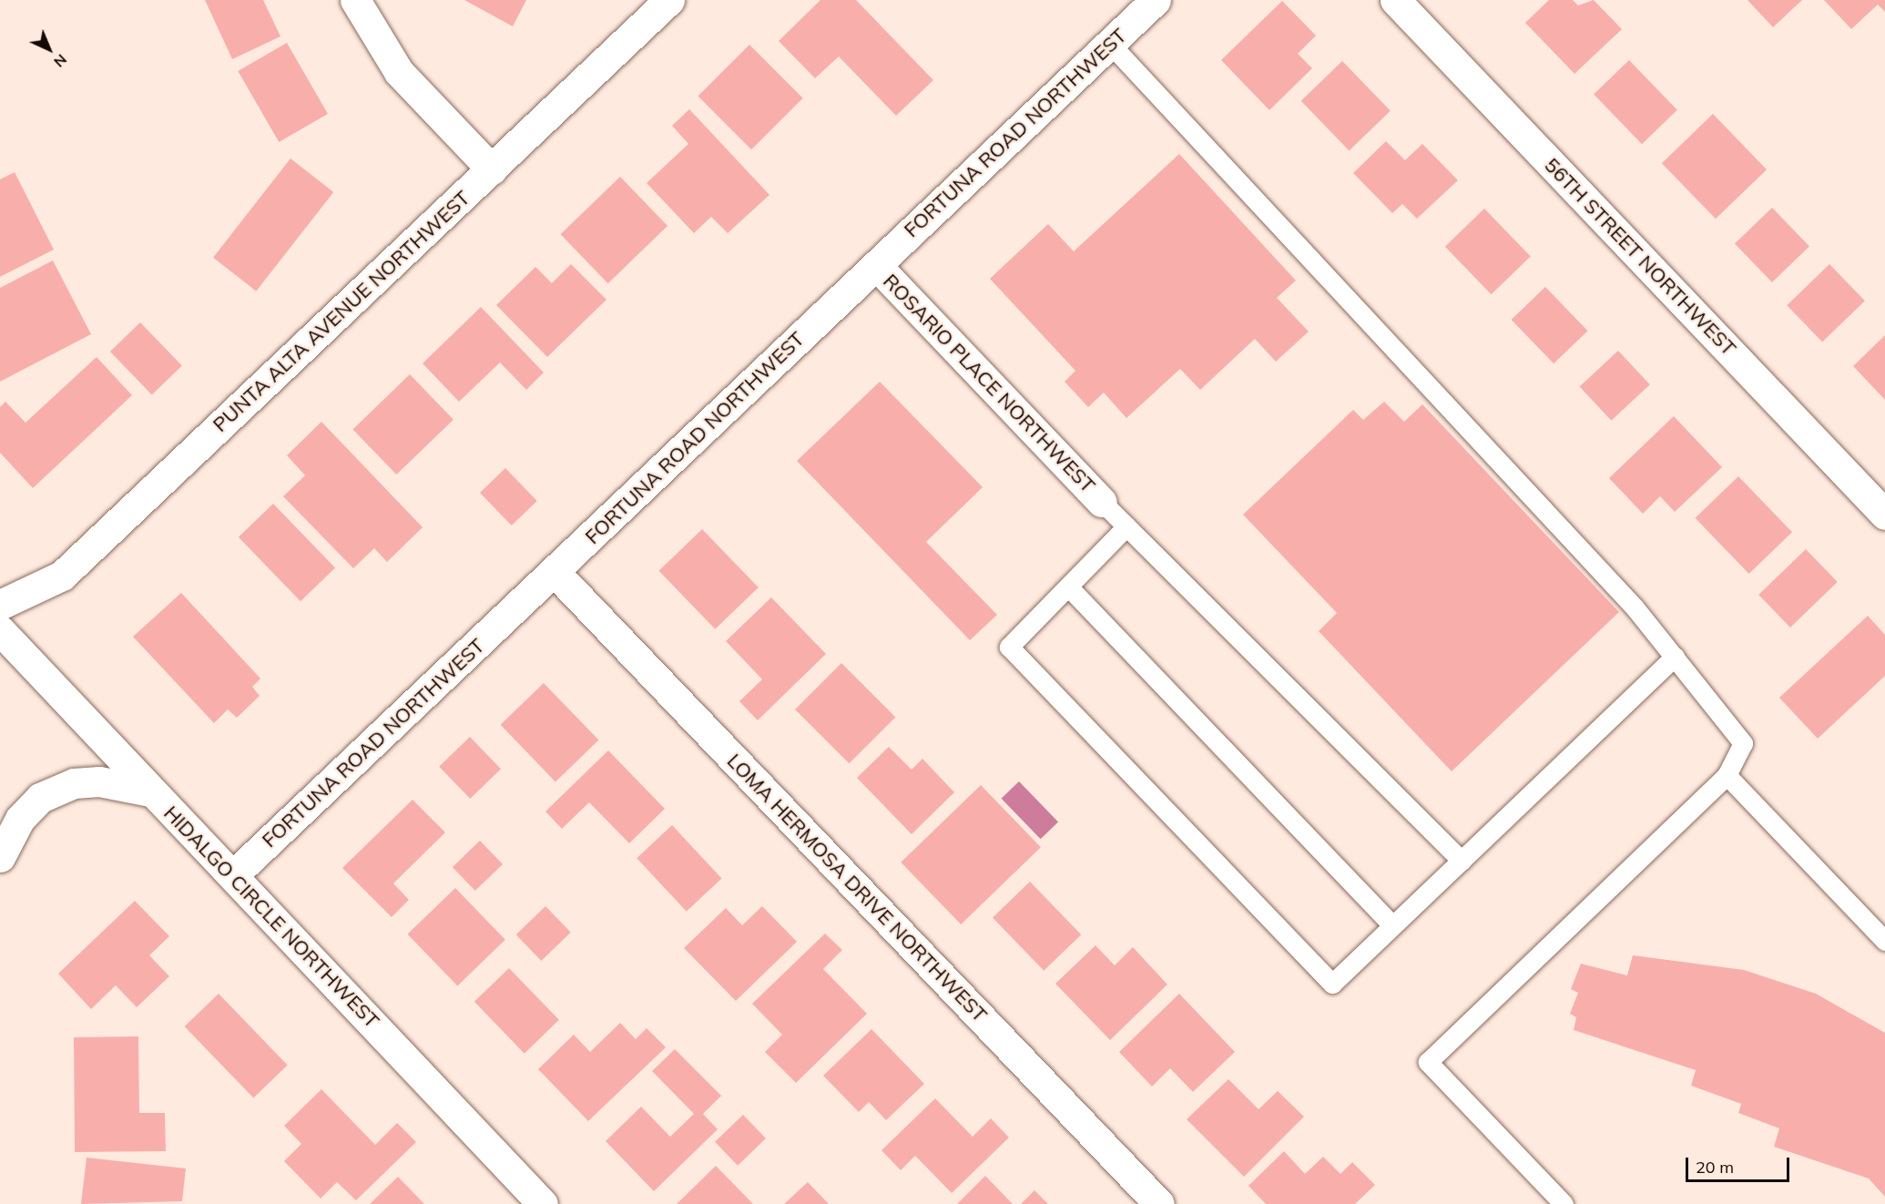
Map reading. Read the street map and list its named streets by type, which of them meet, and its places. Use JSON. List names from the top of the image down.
{
  "streets": {
    "street": [
      "FORTUNA ROAD NORTHWEST",
      "56TH STREET NORTHWEST",
      "PUNTA ALTA AVENUE NORTHWEST",
      "ROSARIO PLACE NORTHWEST",
      "LOMA HERMOSA DRIVE NORTHWEST",
      "HIDALGO CIRCLE NORTHWEST"
    ]
  },
  "crossings": [
    ["FORTUNA ROAD NORTHWEST", "ROSARIO PLACE NORTHWEST"],
    ["FORTUNA ROAD NORTHWEST", "LOMA HERMOSA DRIVE NORTHWEST"],
    ["FORTUNA ROAD NORTHWEST", "HIDALGO CIRCLE NORTHWEST"]
  ],
  "scale_bar": "20 m",
  "north": "bottom right"
}
